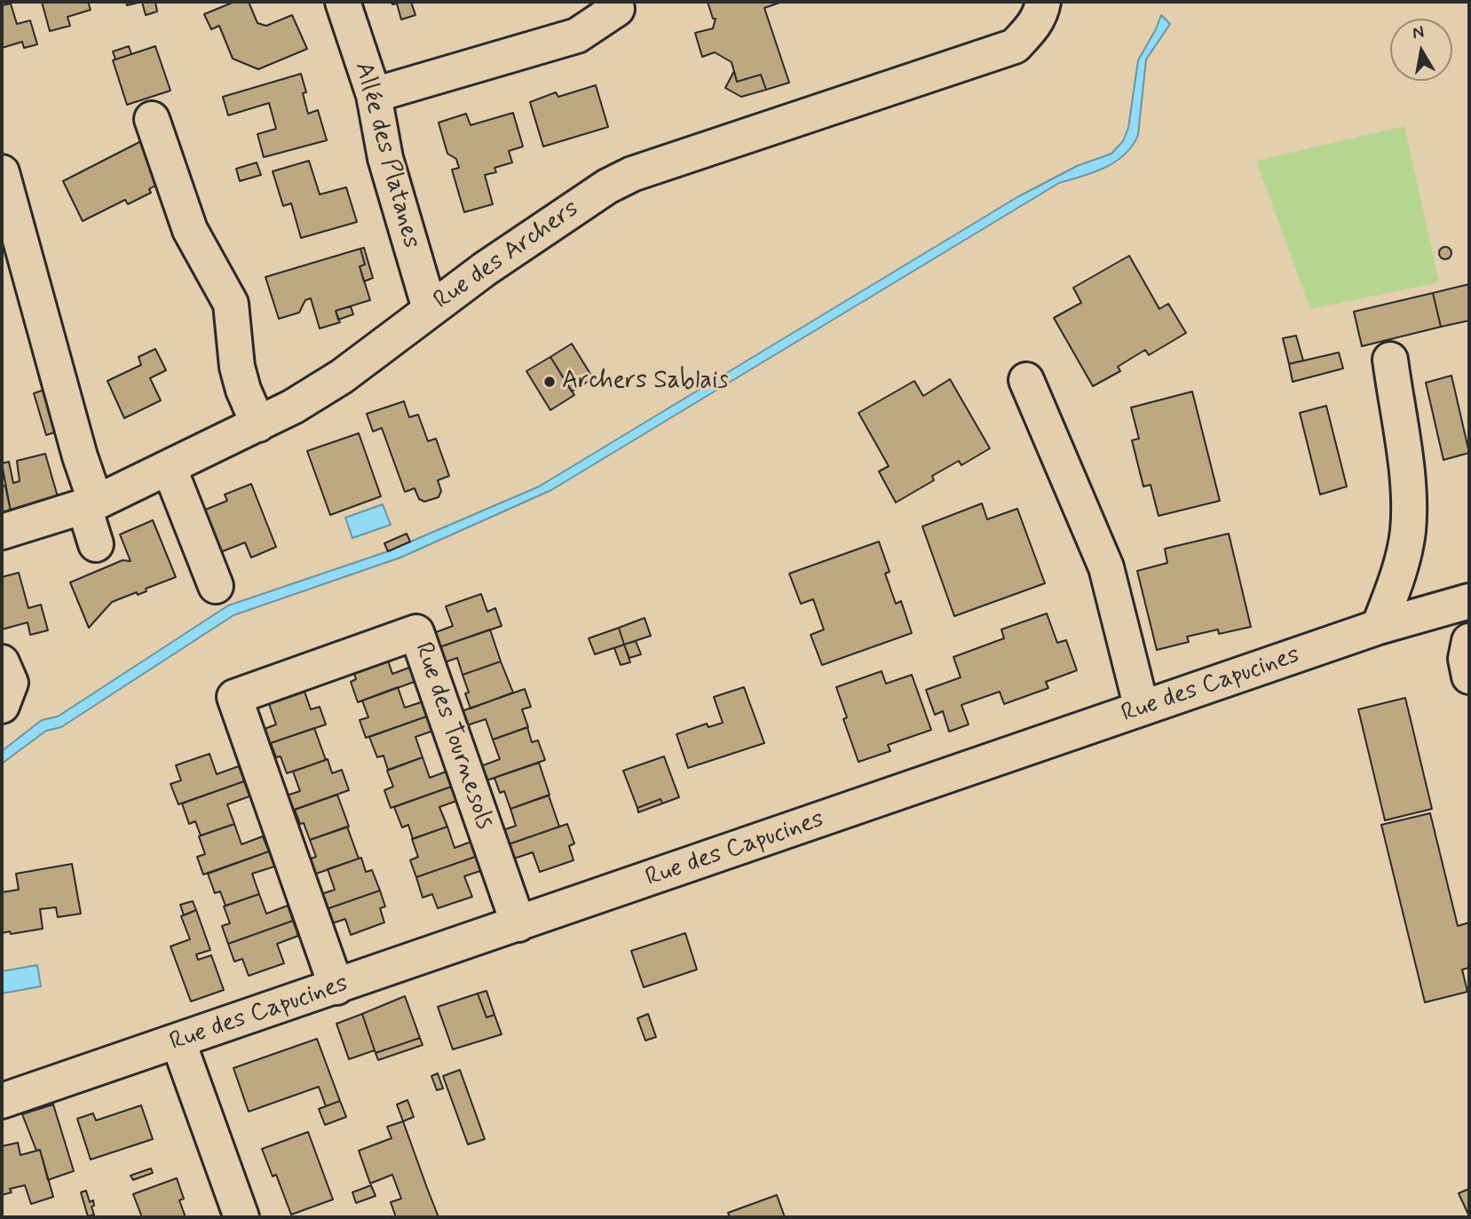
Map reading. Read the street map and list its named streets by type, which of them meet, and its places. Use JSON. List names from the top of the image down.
{
  "streets": {
    "street": [
      "Allée des Platanes",
      "Rue des Archers",
      "Rue des Capucines",
      "Rue des Tournesols"
    ]
  },
  "crossings": [
    ["Allée des Platanes", "Rue des Archers"],
    ["Rue des Capucines", "Rue des Tournesols"]
  ],
  "places": ["Archers Sablais"],
  "north": "top"
}
